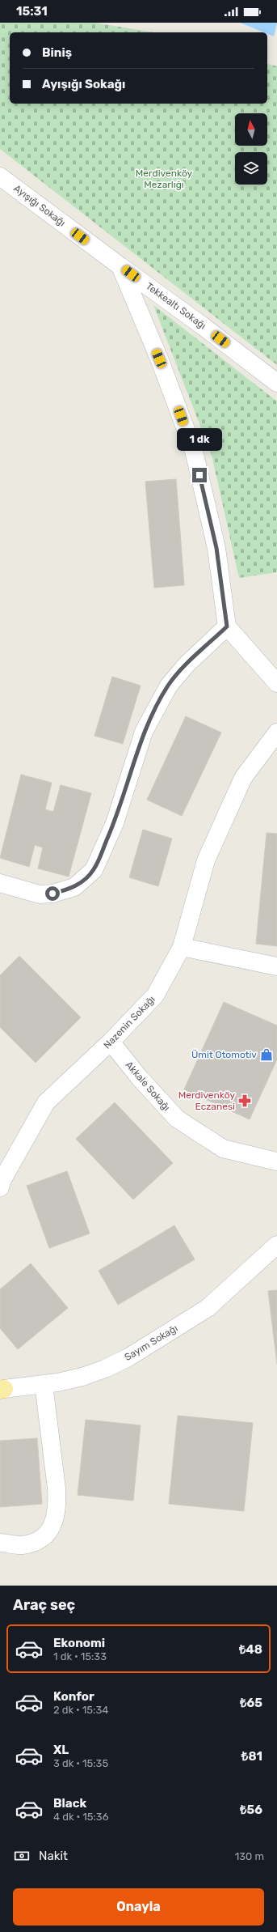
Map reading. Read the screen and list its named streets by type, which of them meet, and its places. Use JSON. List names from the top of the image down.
{
  "streets": {
    "street": [
      "Ayışığı Sokağı",
      "Tekkealtı Sokağı",
      "Nazenin Sokağı",
      "Akkale Sokağı",
      "Sayım Sokağı"
    ]
  },
  "crossings": [
    ["Ayışığı Sokağı", "Tekkealtı Sokağı"],
    ["Nazenin Sokağı", "Akkale Sokağı"]
  ],
  "parks": ["Merdivenköy Mezarlığı"],
  "places": {
    "shop": ["Ümit Otomotiv"],
    "pharmacy": ["Merdivenköy Eczanesi"]
  },
  "north": "top",
  "page": {
    "status": "15:31",
    "banner": ["Biniş", "Ayışığı Sokağı"],
    "bubble": "1 dk",
    "heading": "Araç seç",
    "list": [
      {
        "name": "Ekonomi",
        "note": "1 dk · 15:33",
        "value": "₺48"
      },
      {
        "name": "Konfor",
        "note": "2 dk · 15:34",
        "value": "₺65"
      },
      {
        "name": "XL",
        "note": "3 dk · 15:35",
        "value": "₺81"
      },
      {
        "name": "Black",
        "note": "4 dk · 15:36",
        "value": "₺56"
      }
    ],
    "pay": ["Nakit", "130 m"],
    "buttons": "Onayla"
  }
}
